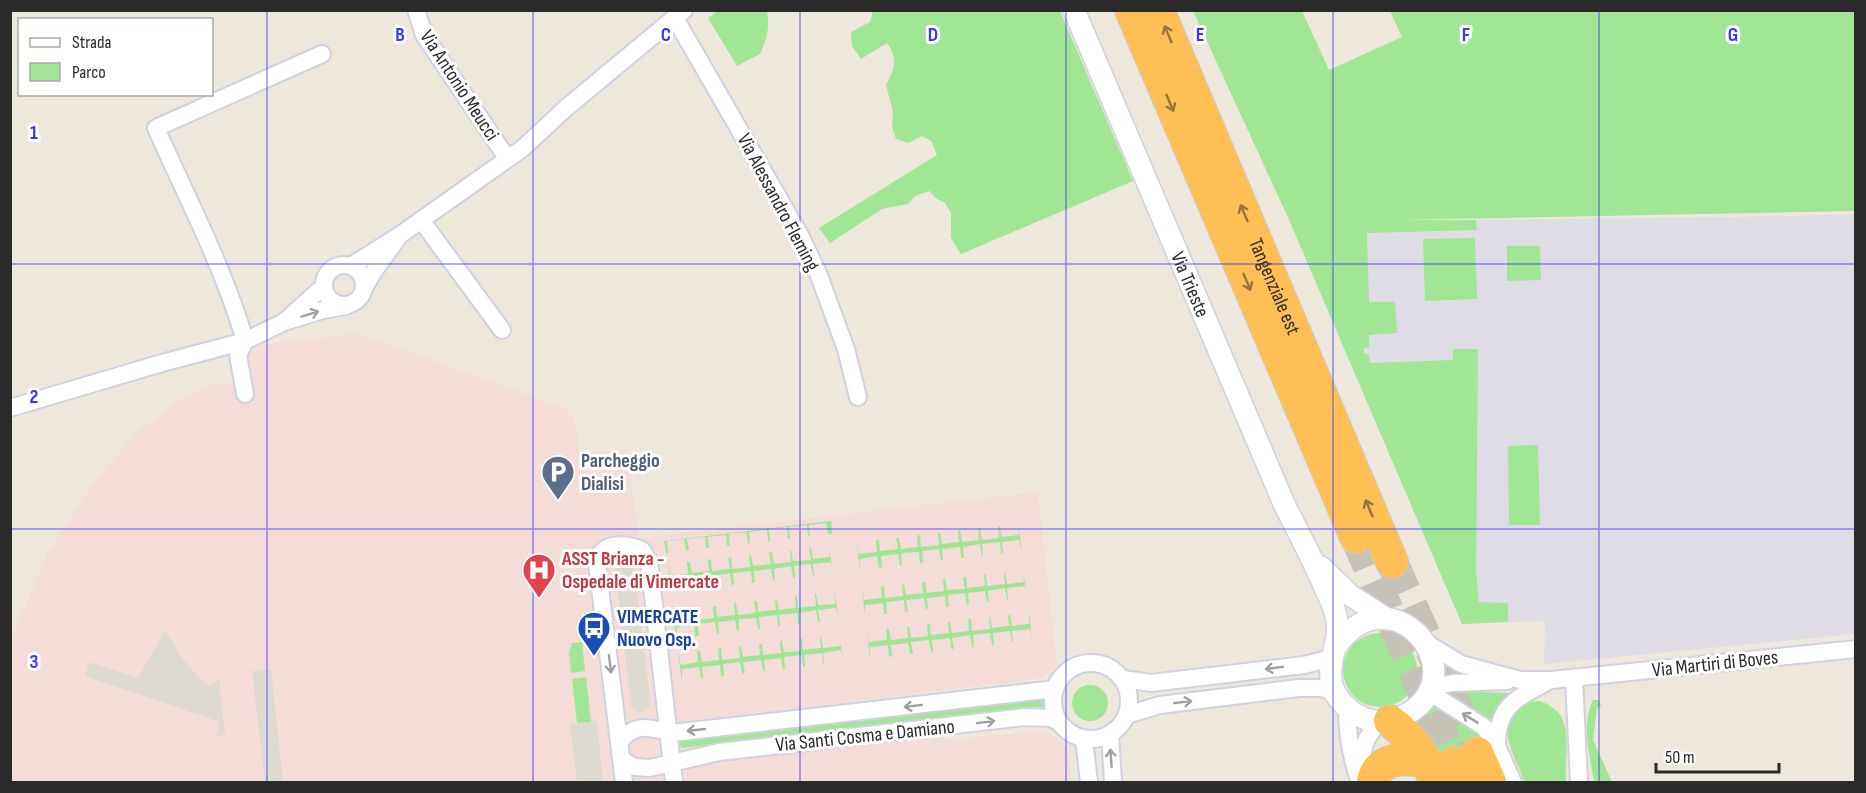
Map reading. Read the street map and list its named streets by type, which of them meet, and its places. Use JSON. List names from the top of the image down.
{
  "streets": {
    "highway": ["Tangenziale est"],
    "street": [
      "Via Antonio Meucci",
      "Via Alessandro Fleming",
      "Via Trieste",
      "Via Martiri di Boves",
      "Via Santi Cosma e Damiano"
    ]
  },
  "crossings": [
    ["Via Antonio Meucci", "Via Alessandro Fleming"],
    ["Via Trieste", "Via Martiri di Boves"]
  ],
  "places": {
    "parking": ["Parcheggio Dialisi"],
    "hospital": ["ASST Brianza - Ospedale di Vimercate"],
    "bus stop": ["VIMERCATE Nuovo Osp."]
  },
  "legend": ["Strada", "Parco"],
  "scale_bar": "50 m",
  "grid": {
    "columns": [
      "B",
      "C",
      "D",
      "E",
      "F",
      "G"
    ],
    "rows": ["1", "2", "3"]
  }
}
